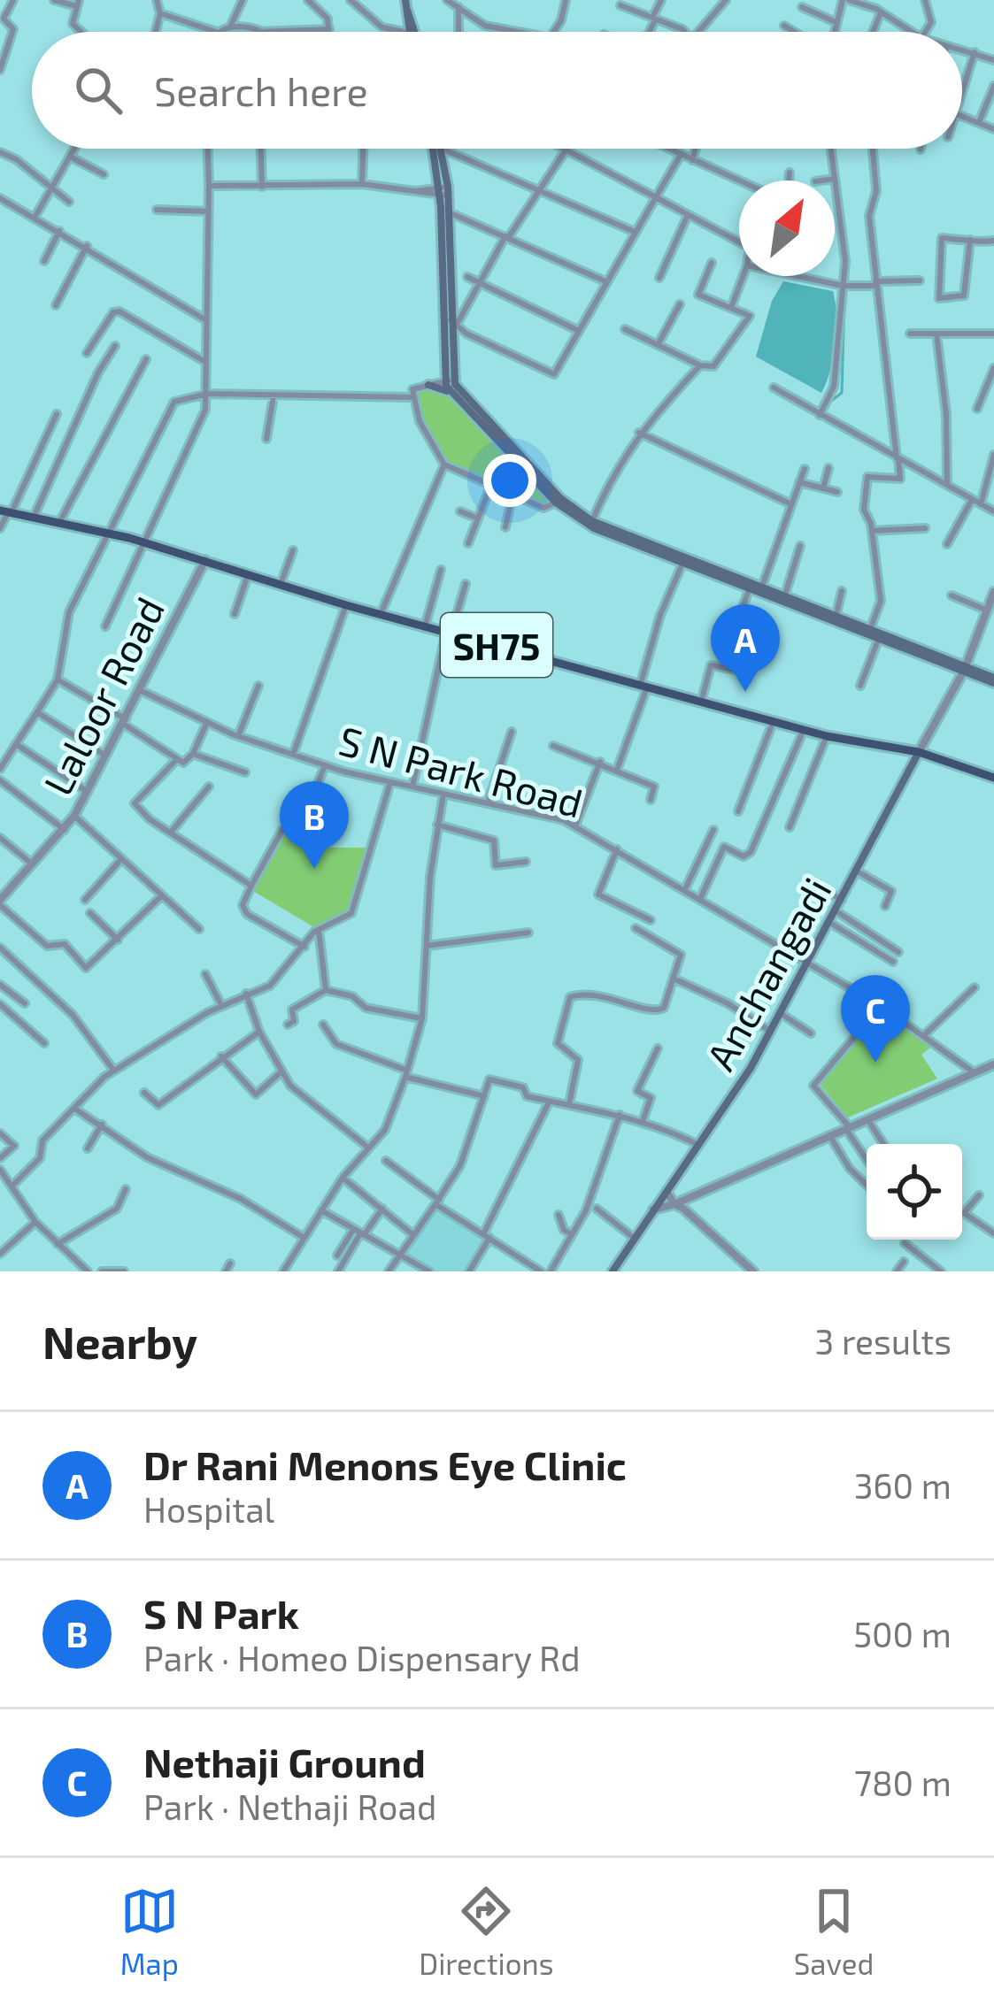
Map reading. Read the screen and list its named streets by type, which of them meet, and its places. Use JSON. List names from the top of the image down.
{
  "streets": {
    "main road": ["SH75", "Anchangadi"],
    "street": ["Laloor Road", "S N Park Road"]
  },
  "crossings": [
    ["SH75", "Laloor Road"],
    ["SH75", "Anchangadi"],
    ["Laloor Road", "S N Park Road"],
    ["S N Park Road", "Anchangadi"]
  ],
  "north": "top right",
  "page": {
    "search": "Search here",
    "pins": ["A", "B", "C"],
    "heading": ["Nearby", "3 results"],
    "list": [
      {
        "mark": "A",
        "name": "Dr Rani Menons Eye Clinic",
        "note": "Hospital",
        "value": "360 m"
      },
      {
        "mark": "B",
        "name": "S N Park",
        "note": "Park · Homeo Dispensary Rd",
        "value": "500 m"
      },
      {
        "mark": "C",
        "name": "Nethaji Ground",
        "note": "Park · Nethaji Road",
        "value": "780 m"
      }
    ],
    "nav": ["Map", "Directions", "Saved"]
  }
}
